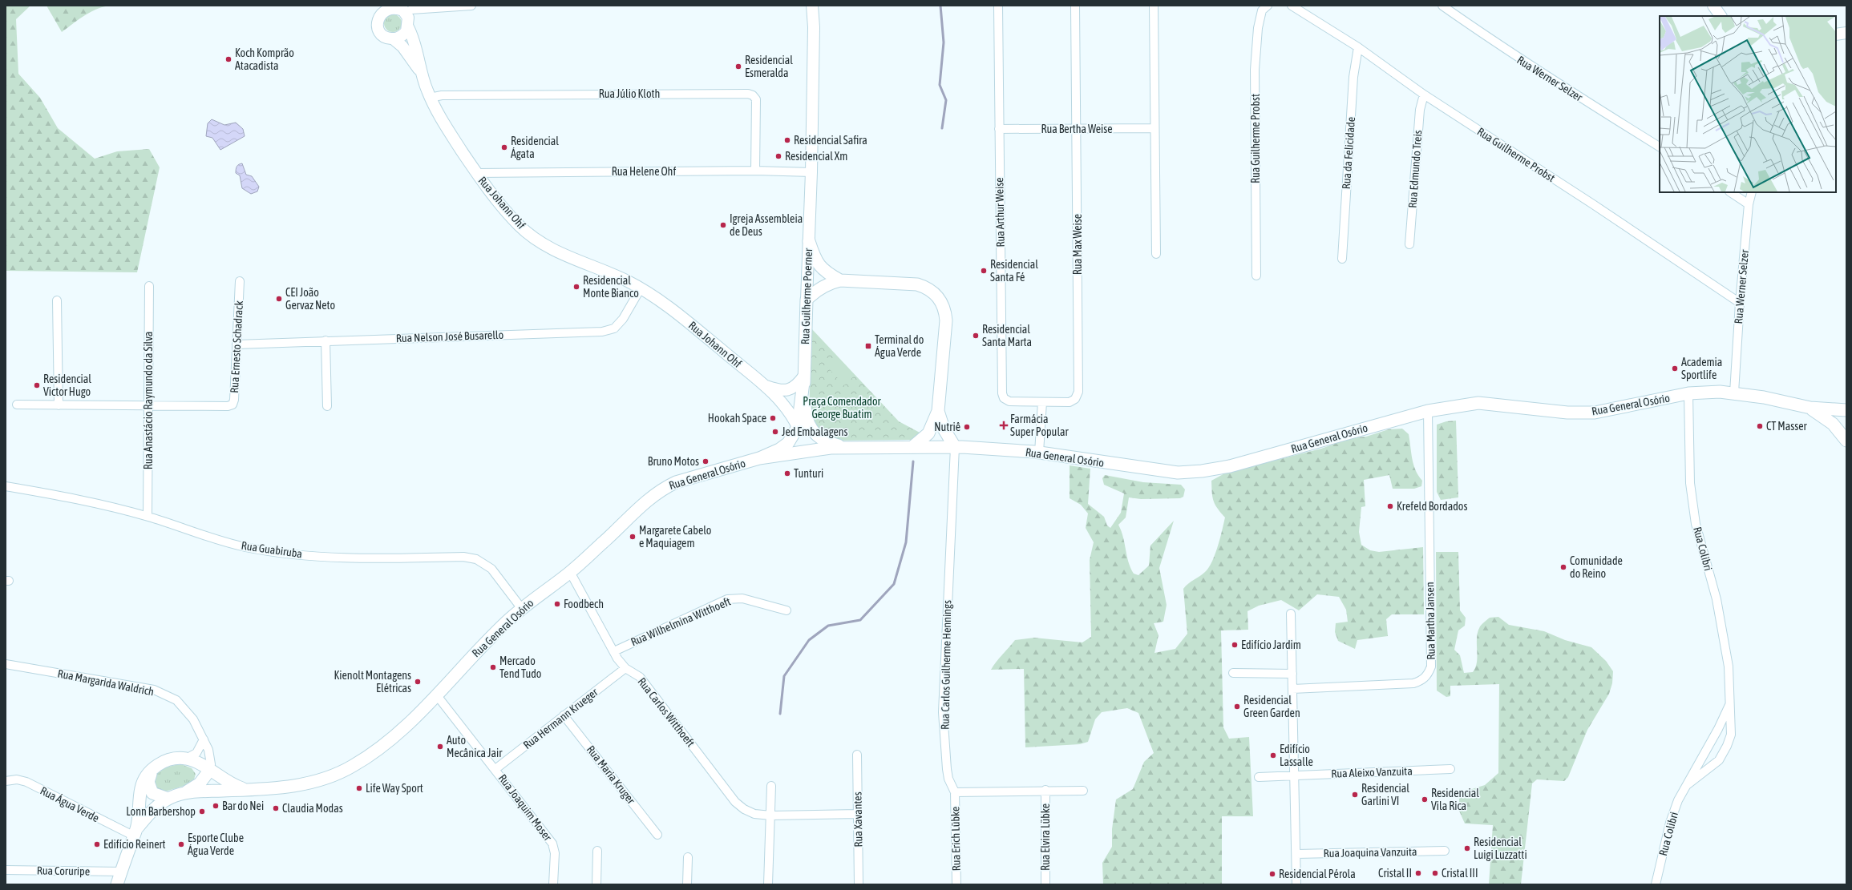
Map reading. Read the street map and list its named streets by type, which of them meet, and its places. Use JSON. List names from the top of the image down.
{
  "streets": {
    "main road": ["Rua Johann Ohf", "Rua Guilherme Poerner", "Rua General Osório"],
    "street": [
      "Rua Werner Selzer",
      "Rua Júlio Kloth",
      "Rua Bertha Weise",
      "Rua Guilherme Probst",
      "Rua da Felicidade",
      "Rua Edmundo Treis",
      "Rua Helene Ohf",
      "Rua Arthur Weise",
      "Rua Max Weise",
      "Rua Nelson José Busarello",
      "Rua Ernesto Schadrack",
      "Rua Anastácio Raymundo da Silva",
      "Rua Colibri",
      "Rua Guabiruba",
      "Rua Martha Jansen",
      "Rua Wilhelmina Witthoeft",
      "Rua Carlos Guilherme Hennings",
      "Rua Margarida Waldrich",
      "Rua Carlos Witthoeft",
      "Rua Hermann Krueger",
      "Rua Aleixo Vanzuita",
      "Rua Maria Kruger",
      "Rua Água Verde",
      "Rua Joaquim Moser",
      "Rua Xavantes",
      "Rua Elvira Lübke",
      "Rua Erich Lübke",
      "Rua Joaquina Vanzuita",
      "Rua Coruripe"
    ]
  },
  "crossings": [
    ["Rua Werner Selzer", "Rua Guilherme Probst"],
    ["Rua Werner Selzer", "Rua General Osório"],
    ["Rua Júlio Kloth", "Rua Helene Ohf"],
    ["Rua Júlio Kloth", "Rua Johann Ohf"],
    ["Rua Bertha Weise", "Rua Arthur Weise"],
    ["Rua Bertha Weise", "Rua Max Weise"],
    ["Rua Guilherme Probst", "Rua da Felicidade"],
    ["Rua Guilherme Probst", "Rua Edmundo Treis"],
    ["Rua Helene Ohf", "Rua Johann Ohf"],
    ["Rua Helene Ohf", "Rua Guilherme Poerner"],
    ["Rua Johann Ohf", "Rua Guilherme Poerner"],
    ["Rua Johann Ohf", "Rua Nelson José Busarello"],
    ["Rua Johann Ohf", "Rua General Osório"],
    ["Rua Arthur Weise", "Rua Max Weise"],
    ["Rua Guilherme Poerner", "Rua General Osório"],
    ["Rua Nelson José Busarello", "Rua Ernesto Schadrack"],
    ["Rua Ernesto Schadrack", "Rua Anastácio Raymundo da Silva"],
    ["Rua Anastácio Raymundo da Silva", "Rua Guabiruba"],
    ["Rua General Osório", "Rua Colibri"],
    ["Rua General Osório", "Rua Guabiruba"],
    ["Rua General Osório", "Rua Martha Jansen"],
    ["Rua General Osório", "Rua Carlos Guilherme Hennings"],
    ["Rua General Osório", "Rua Margarida Waldrich"],
    ["Rua General Osório", "Rua Carlos Witthoeft"],
    ["Rua General Osório", "Rua Água Verde"],
    ["Rua General Osório", "Rua Joaquim Moser"],
    ["Rua General Osório", "Rua Coruripe"],
    ["Rua Wilhelmina Witthoeft", "Rua Carlos Witthoeft"],
    ["Rua Carlos Guilherme Hennings", "Rua Erich Lübke"],
    ["Rua Carlos Witthoeft", "Rua Hermann Krueger"],
    ["Rua Carlos Witthoeft", "Rua Xavantes"],
    ["Rua Hermann Krueger", "Rua Maria Kruger"],
    ["Rua Hermann Krueger", "Rua Joaquim Moser"]
  ],
  "parks": ["Praça Comendador George Buatim"],
  "places": {
    "other": [
      "Koch Komprão Atacadista",
      "Residencial Esmeralda",
      "Residencial Safira",
      "Residencial Ágata",
      "Residencial Xm",
      "Igreja Assembleia de Deus",
      "Residencial Santa Fé",
      "Residencial Monte Bianco",
      "CEI João Gervaz Neto",
      "Residencial Santa Marta",
      "Academia Sportlife",
      "Residencial Victor Hugo",
      "Hookah Space",
      "CT Masser",
      "Nutriê",
      "Jed Embalagens",
      "Bruno Motos",
      "Tunturi",
      "Krefeld Bordados",
      "Margarete Cabelo e Maquiagem",
      "Comunidade do Reino",
      "Foodbech",
      "Edifício Jardim",
      "Mercado Tend Tudo",
      "Kienolt Montagens Elétricas",
      "Residencial Green Garden",
      "Auto Mecânica Jair",
      "Edifício Lassalle",
      "Life Way Sport",
      "Residencial Garlini VI",
      "Residencial Vila Rica",
      "Bar do Nei",
      "Claudia Modas",
      "Lonn Barbershop",
      "Edifício Reinert",
      "Esporte Clube Água Verde",
      "Residencial Luigi Luzzatti",
      "Cristal II",
      "Cristal III",
      "Residencial Pérola"
    ],
    "transit": ["Terminal do Água Verde"],
    "health": ["Farmácia Super Popular"]
  }
}
